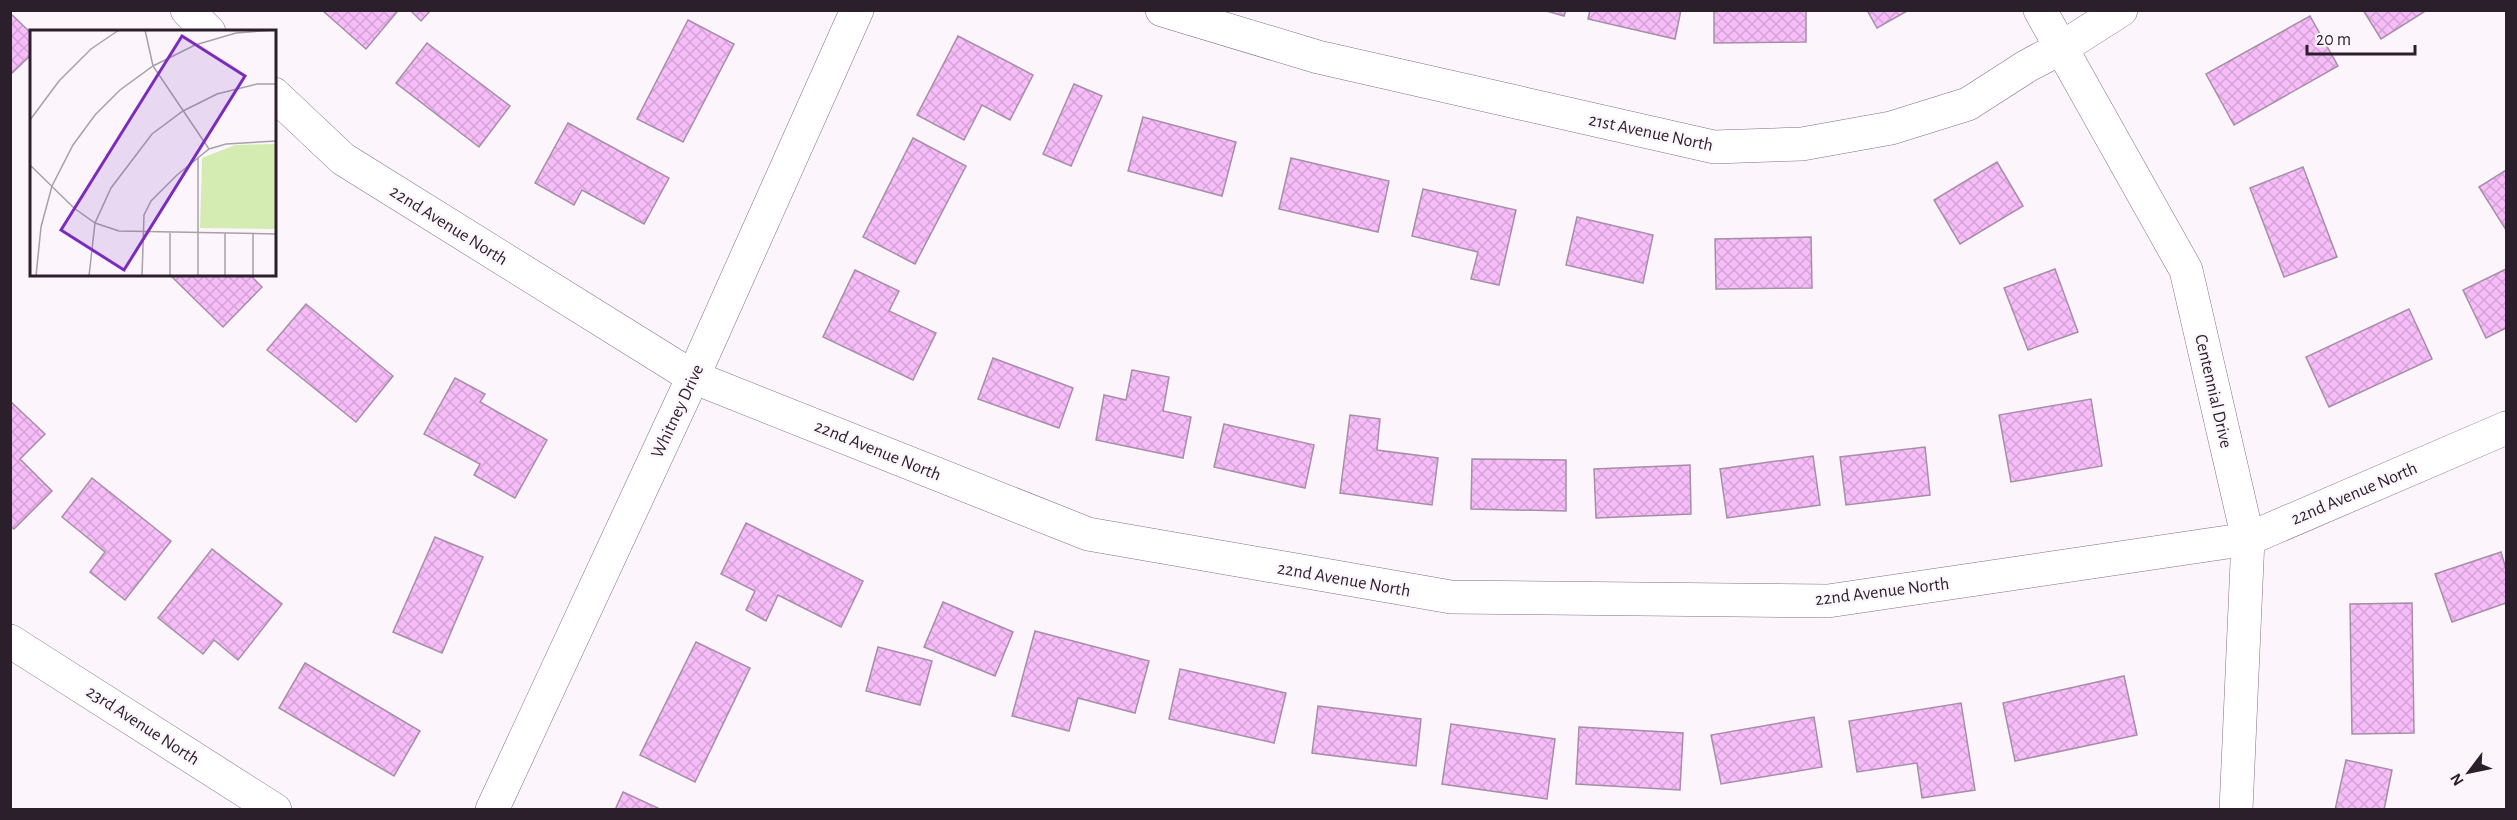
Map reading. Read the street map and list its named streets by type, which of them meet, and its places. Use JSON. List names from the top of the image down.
{
  "streets": {
    "street": [
      "21st Avenue North",
      "22nd Avenue North",
      "Centennial Drive",
      "Whitney Drive",
      "23rd Avenue North"
    ]
  },
  "crossings": [
    ["21st Avenue North", "Centennial Drive"],
    ["22nd Avenue North", "Centennial Drive"],
    ["22nd Avenue North", "Whitney Drive"]
  ],
  "scale_bar": "20 m",
  "north": "bottom left"
}
